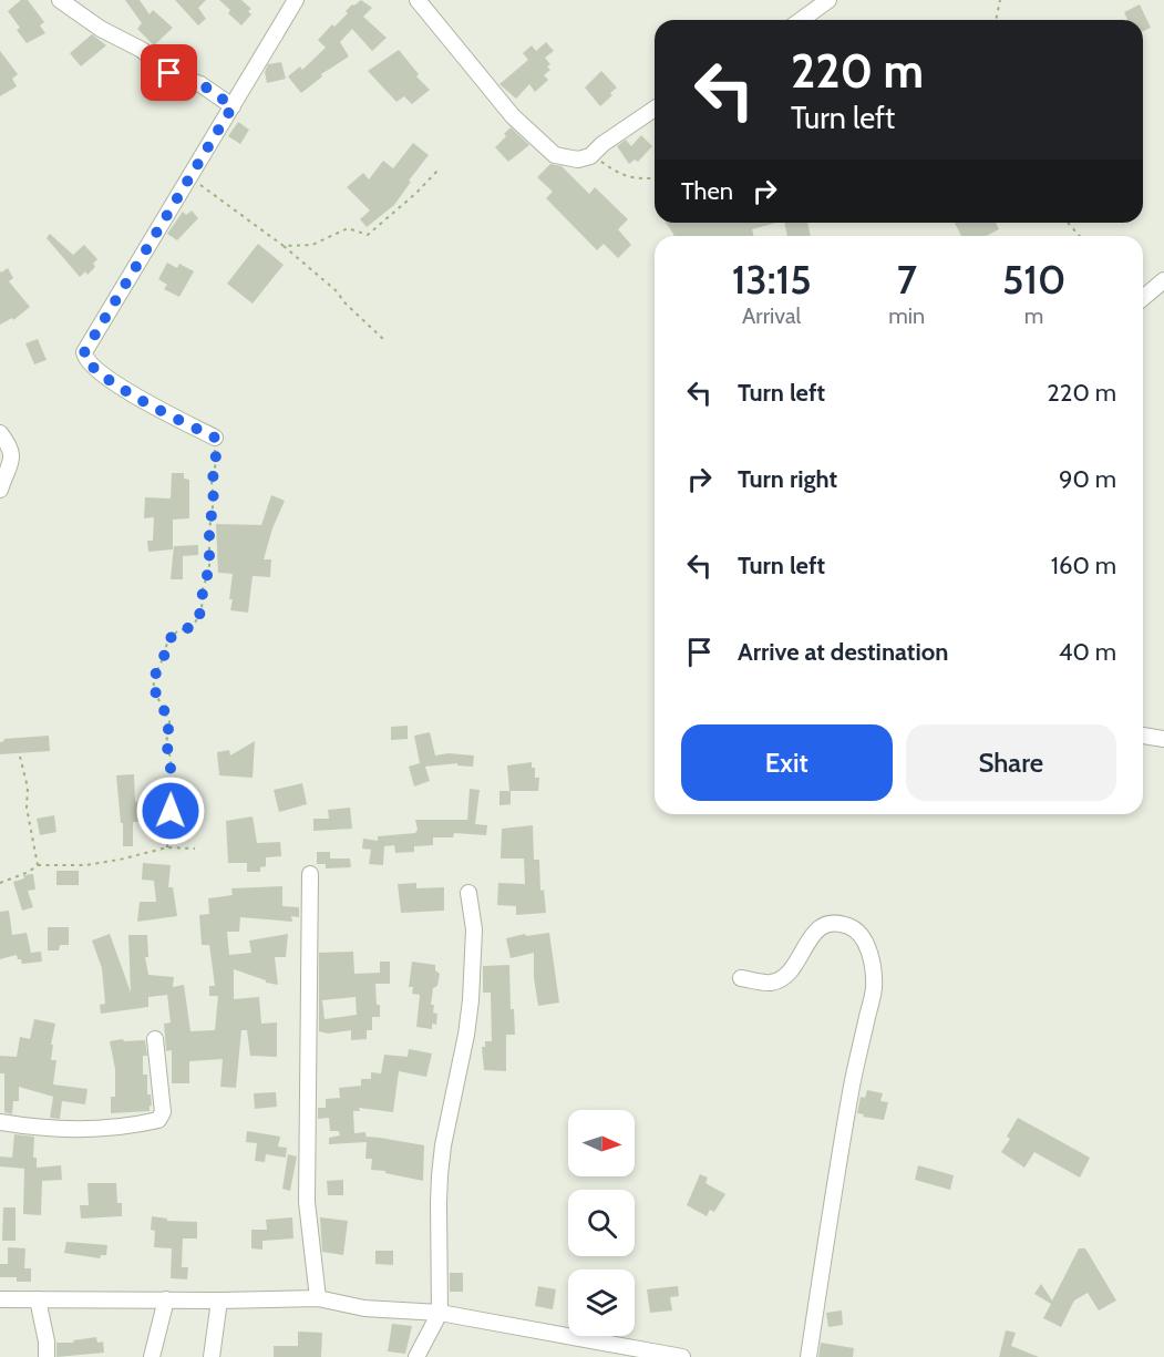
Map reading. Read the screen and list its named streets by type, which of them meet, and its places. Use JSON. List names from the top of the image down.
{
  "north": "right",
  "page": {
    "turn": ["220 m", "Turn left"],
    "then": "Then",
    "eta": [
      "13:15",
      "Arrival",
      "7",
      "min",
      "510",
      "m"
    ],
    "list": [
      {
        "name": "Turn left",
        "value": "220 m"
      },
      {
        "name": "Turn right",
        "value": "90 m"
      },
      {
        "name": "Turn left",
        "value": "160 m"
      },
      {
        "name": "Arrive at destination",
        "value": "40 m"
      }
    ],
    "buttons": ["Exit", "Share"]
  }
}
